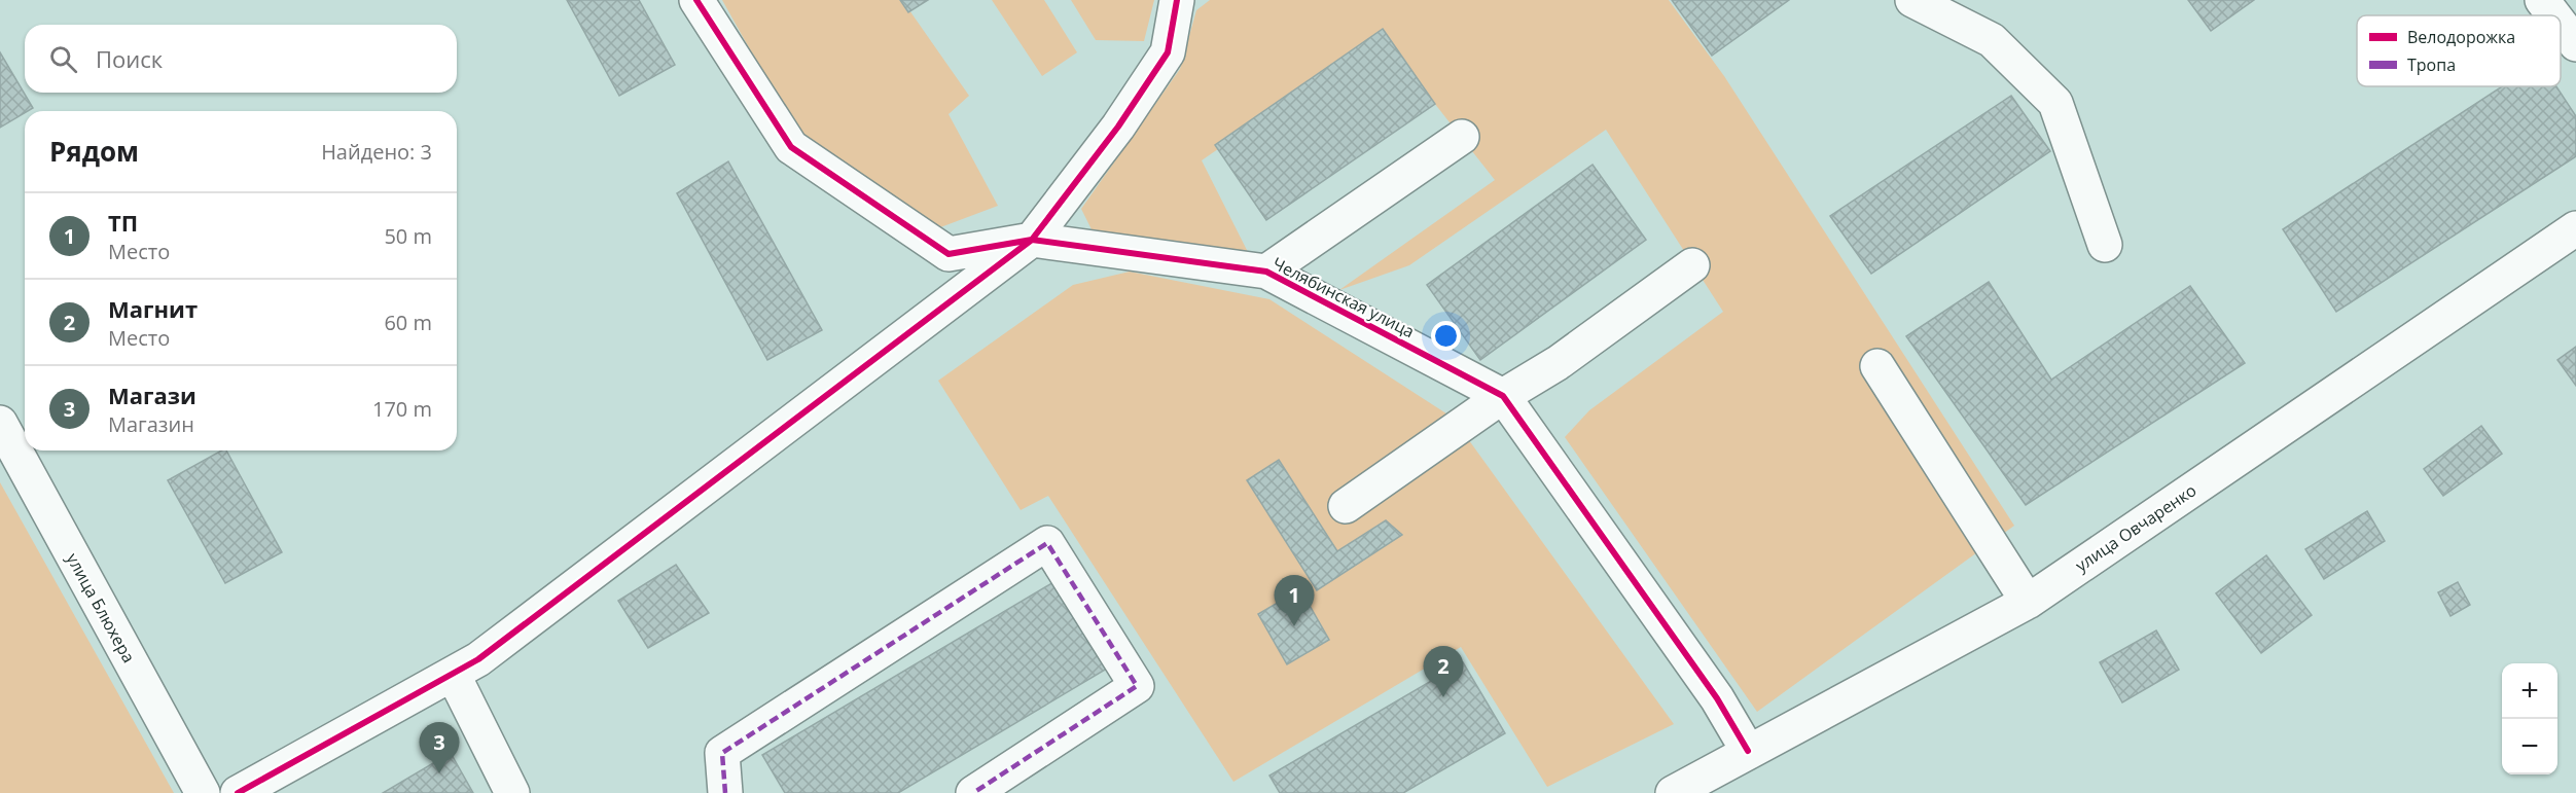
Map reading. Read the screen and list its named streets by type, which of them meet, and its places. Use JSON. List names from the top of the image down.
{
  "streets": {
    "street": ["Челябинская улица", "улица Овчаренко", "улица Блюхера"]
  },
  "crossings": [
    ["Челябинская улица", "улица Овчаренко"]
  ],
  "legend": ["Велодорожка", "Тропа"],
  "page": {
    "search": "Поиск",
    "heading": ["Рядом", "Найдено: 3"],
    "list": [
      {
        "mark": "1",
        "name": "ТП",
        "note": "Место",
        "value": "50 m"
      },
      {
        "mark": "2",
        "name": "Магнит",
        "note": "Место",
        "value": "60 m"
      },
      {
        "mark": "3",
        "name": "Магази",
        "note": "Магазин",
        "value": "170 m"
      }
    ],
    "pins": ["1", "2", "3"],
    "map_buttons": ["+", "−"]
  }
}
